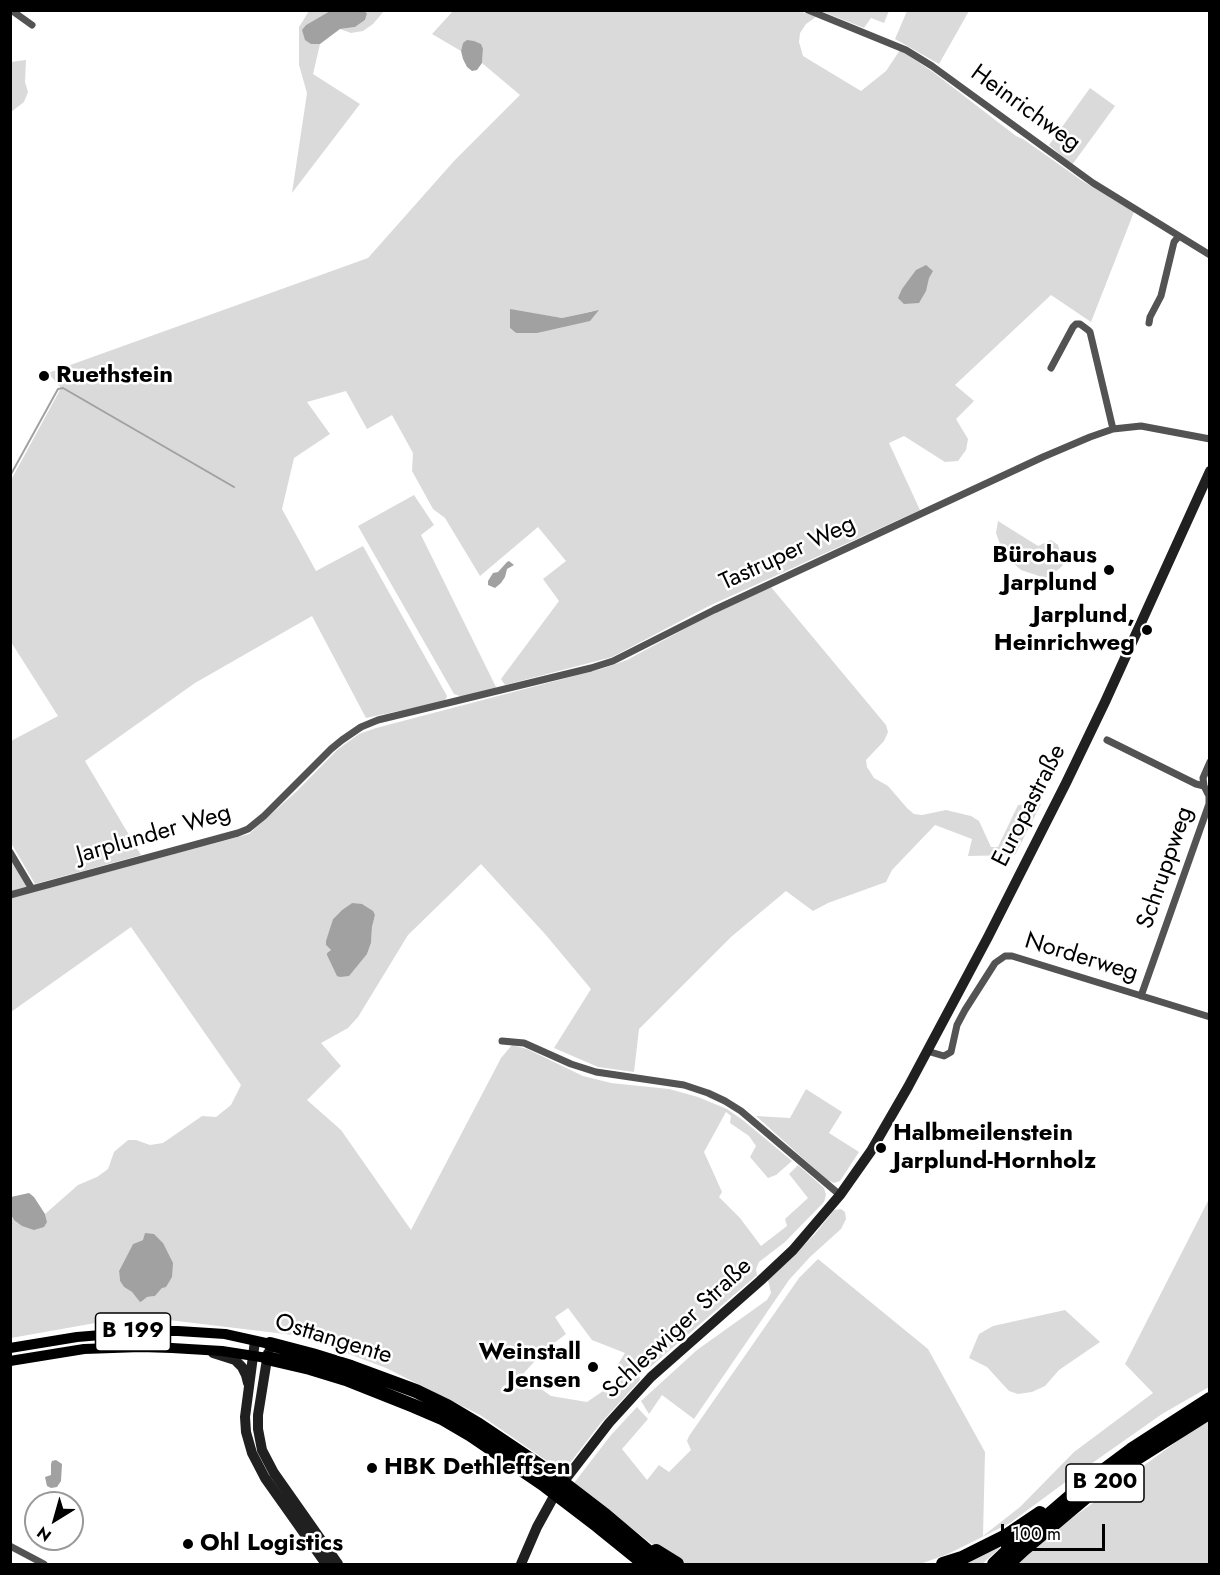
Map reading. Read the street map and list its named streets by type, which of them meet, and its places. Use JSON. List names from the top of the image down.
{
  "streets": {
    "highway": ["B 199", "Osttangente", "B 200"],
    "main road": ["Europastraße", "Schleswiger Straße"],
    "street": [
      "Heinrichweg",
      "Tastruper Weg",
      "Jarplunder Weg",
      "Schruppweg",
      "Norderweg"
    ]
  },
  "crossings": [
    ["Tastruper Weg", "Jarplunder Weg"],
    ["Europastraße", "Norderweg"],
    ["Europastraße", "Schleswiger Straße"],
    ["Schruppweg", "Norderweg"],
    ["B 199", "Osttangente"]
  ],
  "places": [
    "Ruethstein",
    "Bürohaus Jarplund",
    "Jarplund, Heinrichweg",
    "Halbmeilenstein Jarplund-Hornholz",
    "Weinstall Jensen",
    "HBK Dethleffsen",
    "Ohl Logistics"
  ],
  "scale_bar": "100 m",
  "north": "bottom left"
}
